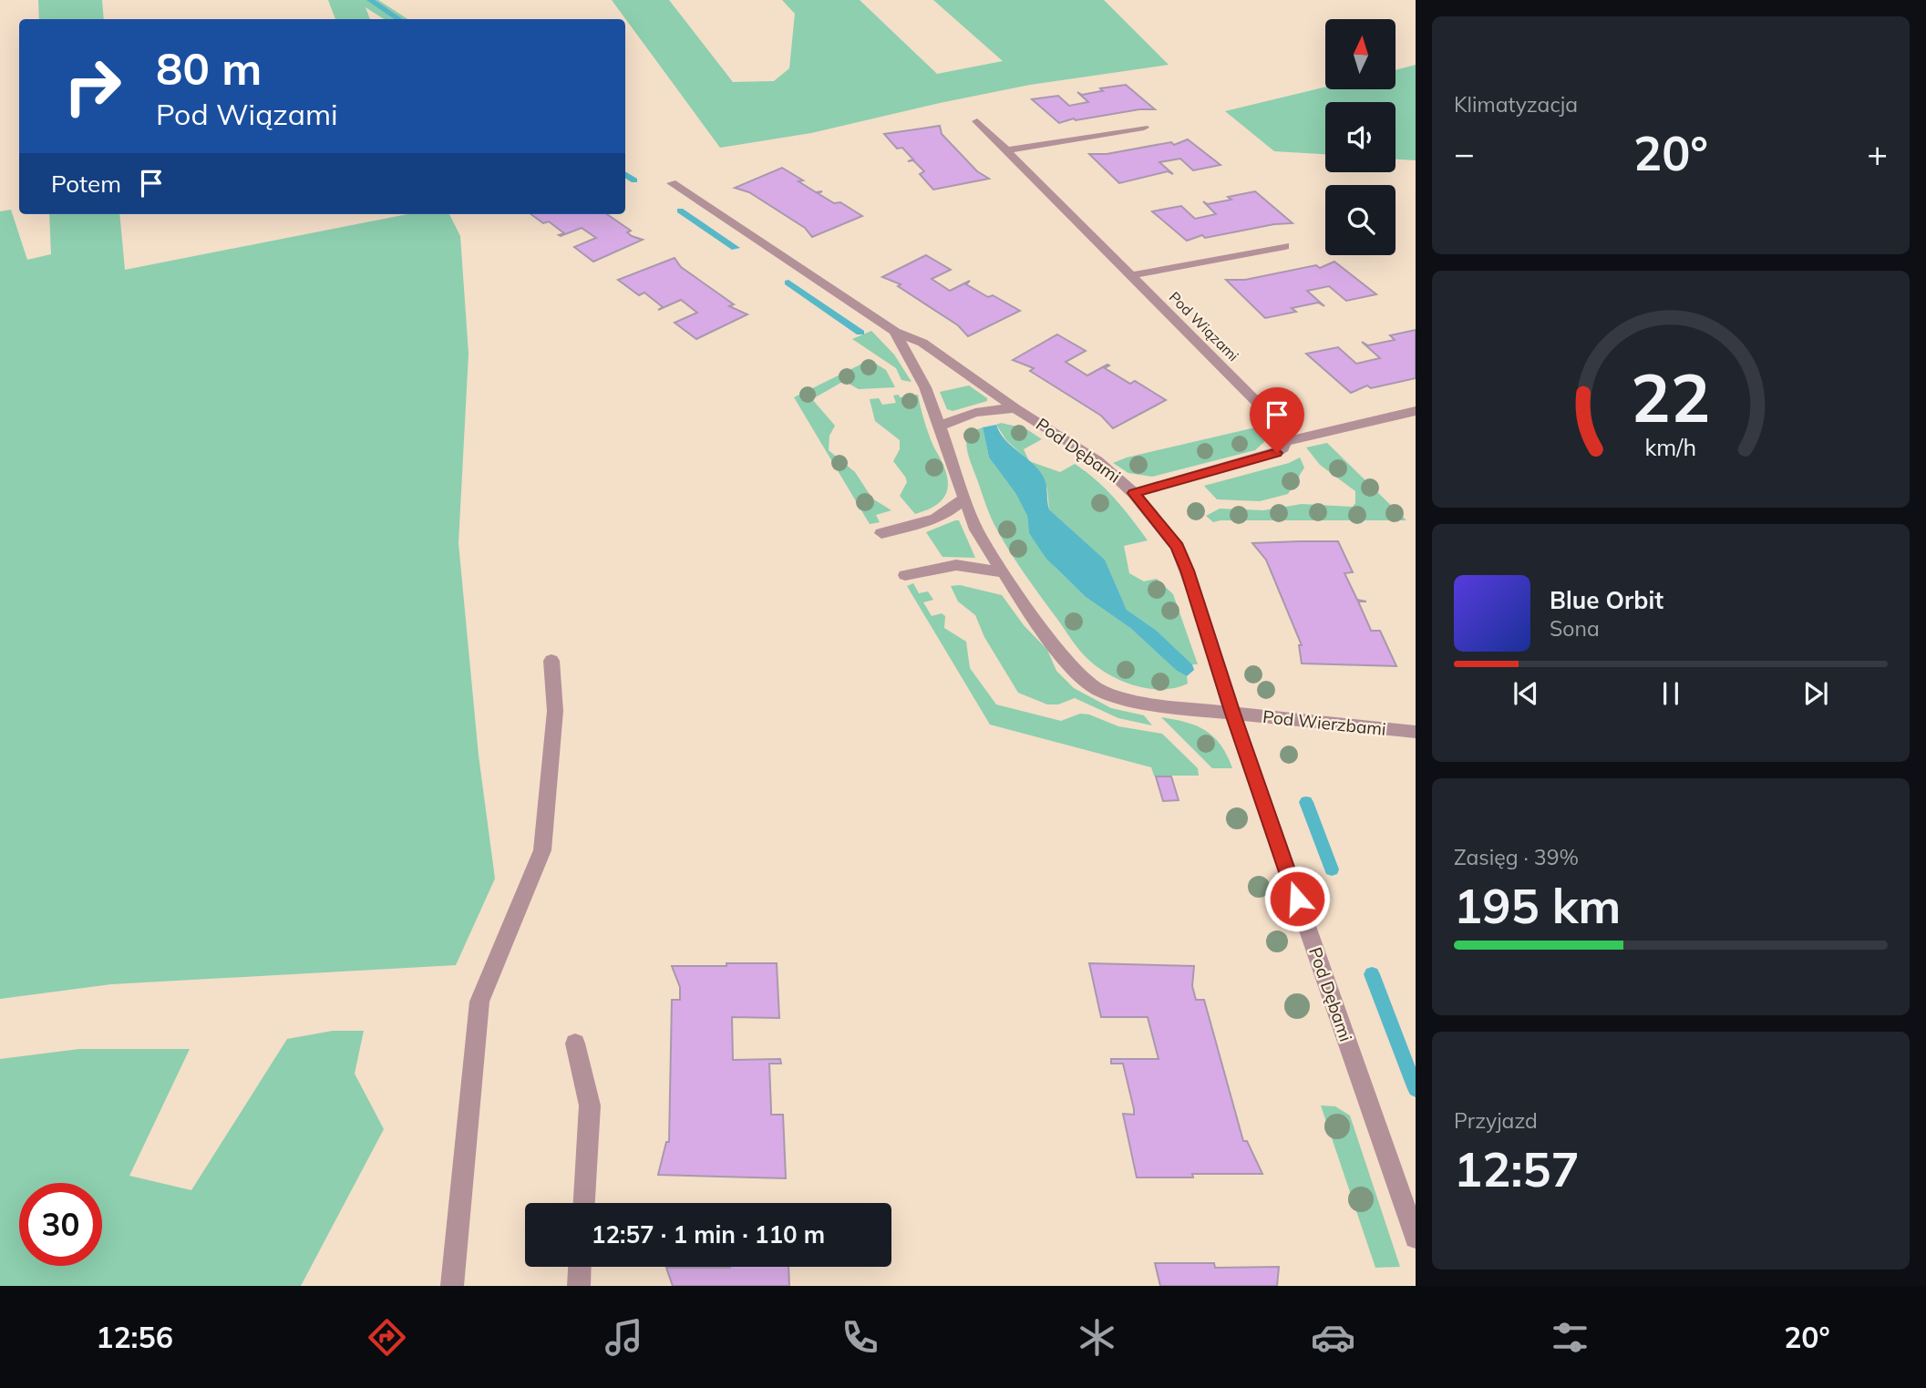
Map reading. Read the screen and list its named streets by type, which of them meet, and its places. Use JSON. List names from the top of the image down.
{
  "streets": {
    "street": ["Pod Wiązami", "Pod Dębami", "Pod Wierzbami"]
  },
  "crossings": [
    ["Pod Dębami", "Pod Wierzbami"]
  ],
  "north": "top",
  "page": {
    "tile": [
      "Klimatyzacja",
      ["Zasięg · 39%", "195 km"],
      ["Przyjazd", "12:57"]
    ],
    "turn": ["80 m", "Pod Wiązami"],
    "heat": ["−", "20°", "+"],
    "then": "Potem",
    "song": ["Blue Orbit", "Sona"],
    "limit": "30",
    "trip": "12:57 · 1 min · 110 m",
    "tabs": ["12:56", "20°"],
    "gauge": ["22", "km/h"]
  }
}
